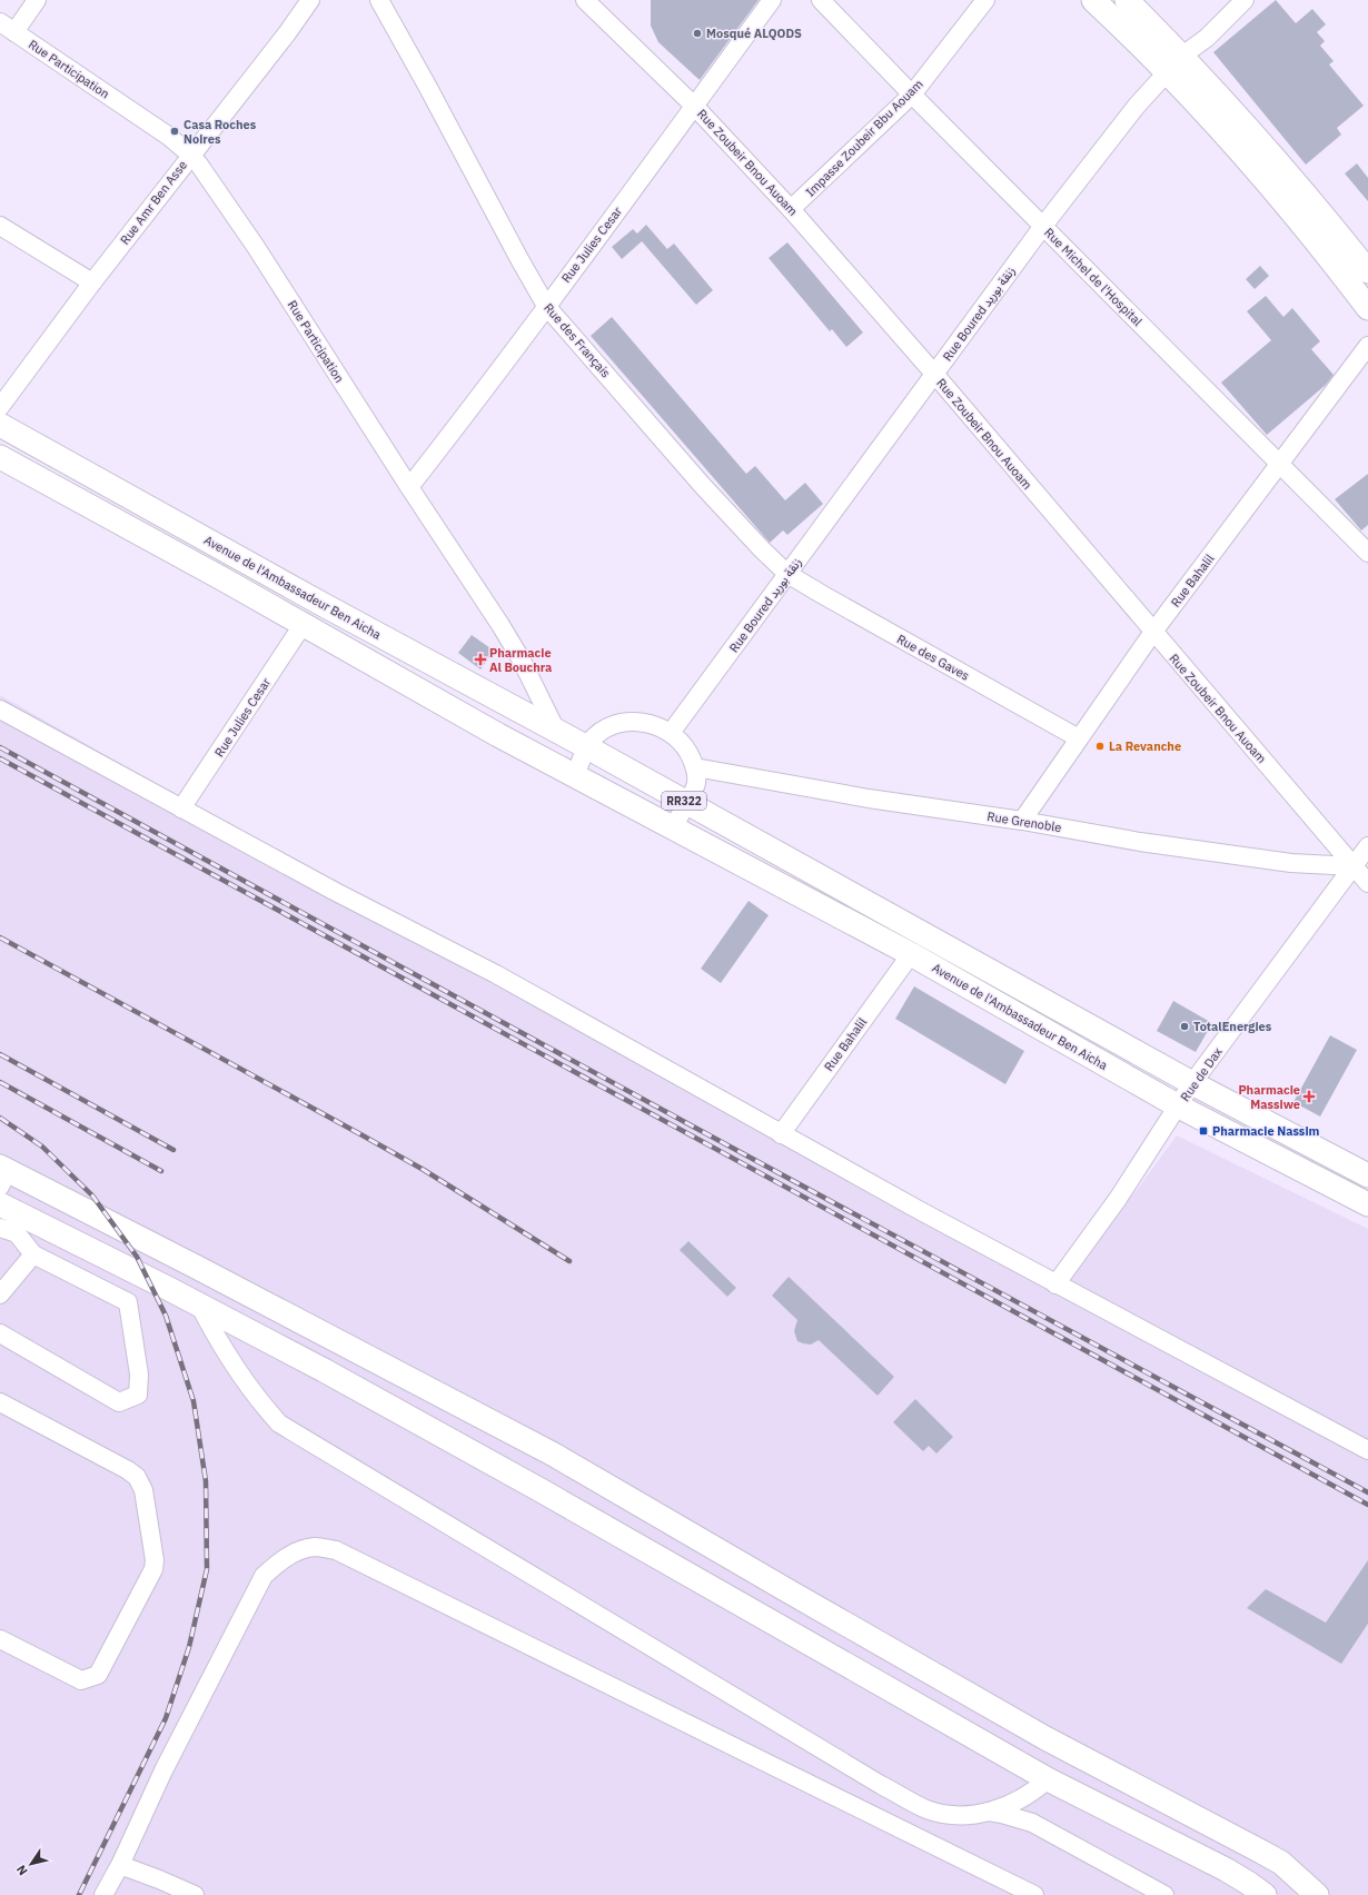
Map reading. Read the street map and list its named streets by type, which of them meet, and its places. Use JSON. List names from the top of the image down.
{
  "streets": {
    "main road": ["Avenue de l'Ambassadeur Ben Aicha", "RR322"],
    "street": [
      "Rue Participation",
      "Impasse Zoubeir Bbu Aouam",
      "Rue Zoubeir Bnou Auoam",
      "Rue Amr Ben Asse",
      "Rue Julies Cesar",
      "Rue Michel de l'Hospital",
      "Rue Boured زنقة بوريد",
      "Rue des Français",
      "Rue Bahalil",
      "Rue des Gaves",
      "Rue Grenoble",
      "Rue de Dax"
    ]
  },
  "crossings": [
    ["Rue Participation", "Rue Amr Ben Asse"],
    ["Rue Participation", "Rue Julies Cesar"],
    ["Rue Participation", "Avenue de l'Ambassadeur Ben Aicha"],
    ["Impasse Zoubeir Bbu Aouam", "Rue Zoubeir Bnou Auoam"],
    ["Impasse Zoubeir Bbu Aouam", "Rue Michel de l'Hospital"],
    ["Rue Zoubeir Bnou Auoam", "Rue Julies Cesar"],
    ["Rue Zoubeir Bnou Auoam", "Rue Boured زنقة بوريد"],
    ["Rue Zoubeir Bnou Auoam", "Rue Bahalil"],
    ["Rue Zoubeir Bnou Auoam", "Rue Grenoble"],
    ["Rue Zoubeir Bnou Auoam", "Rue de Dax"],
    ["Rue Julies Cesar", "Rue des Français"],
    ["Rue Julies Cesar", "Avenue de l'Ambassadeur Ben Aicha"],
    ["Rue Michel de l'Hospital", "Rue Boured زنقة بوريد"],
    ["Rue Michel de l'Hospital", "Rue Bahalil"],
    ["Rue Boured زنقة بوريد", "Rue des Français"],
    ["Rue Boured زنقة بوريد", "Rue des Gaves"],
    ["Rue des Français", "Rue des Gaves"],
    ["Rue Bahalil", "Avenue de l'Ambassadeur Ben Aicha"],
    ["Rue Bahalil", "Rue des Gaves"],
    ["Rue Bahalil", "Rue Grenoble"],
    ["Avenue de l'Ambassadeur Ben Aicha", "Rue de Dax"],
    ["Rue Grenoble", "Rue de Dax"]
  ],
  "places": {
    "other": [
      "Mosqué ALQODS",
      "Casa Roches Noires",
      "La Revanche",
      "TotalEnergies"
    ],
    "health": ["Pharmacie Al Bouchra", "Pharmacie Massiwe"],
    "transit": ["Pharmacie Nassim"]
  },
  "north": "bottom left"
}
